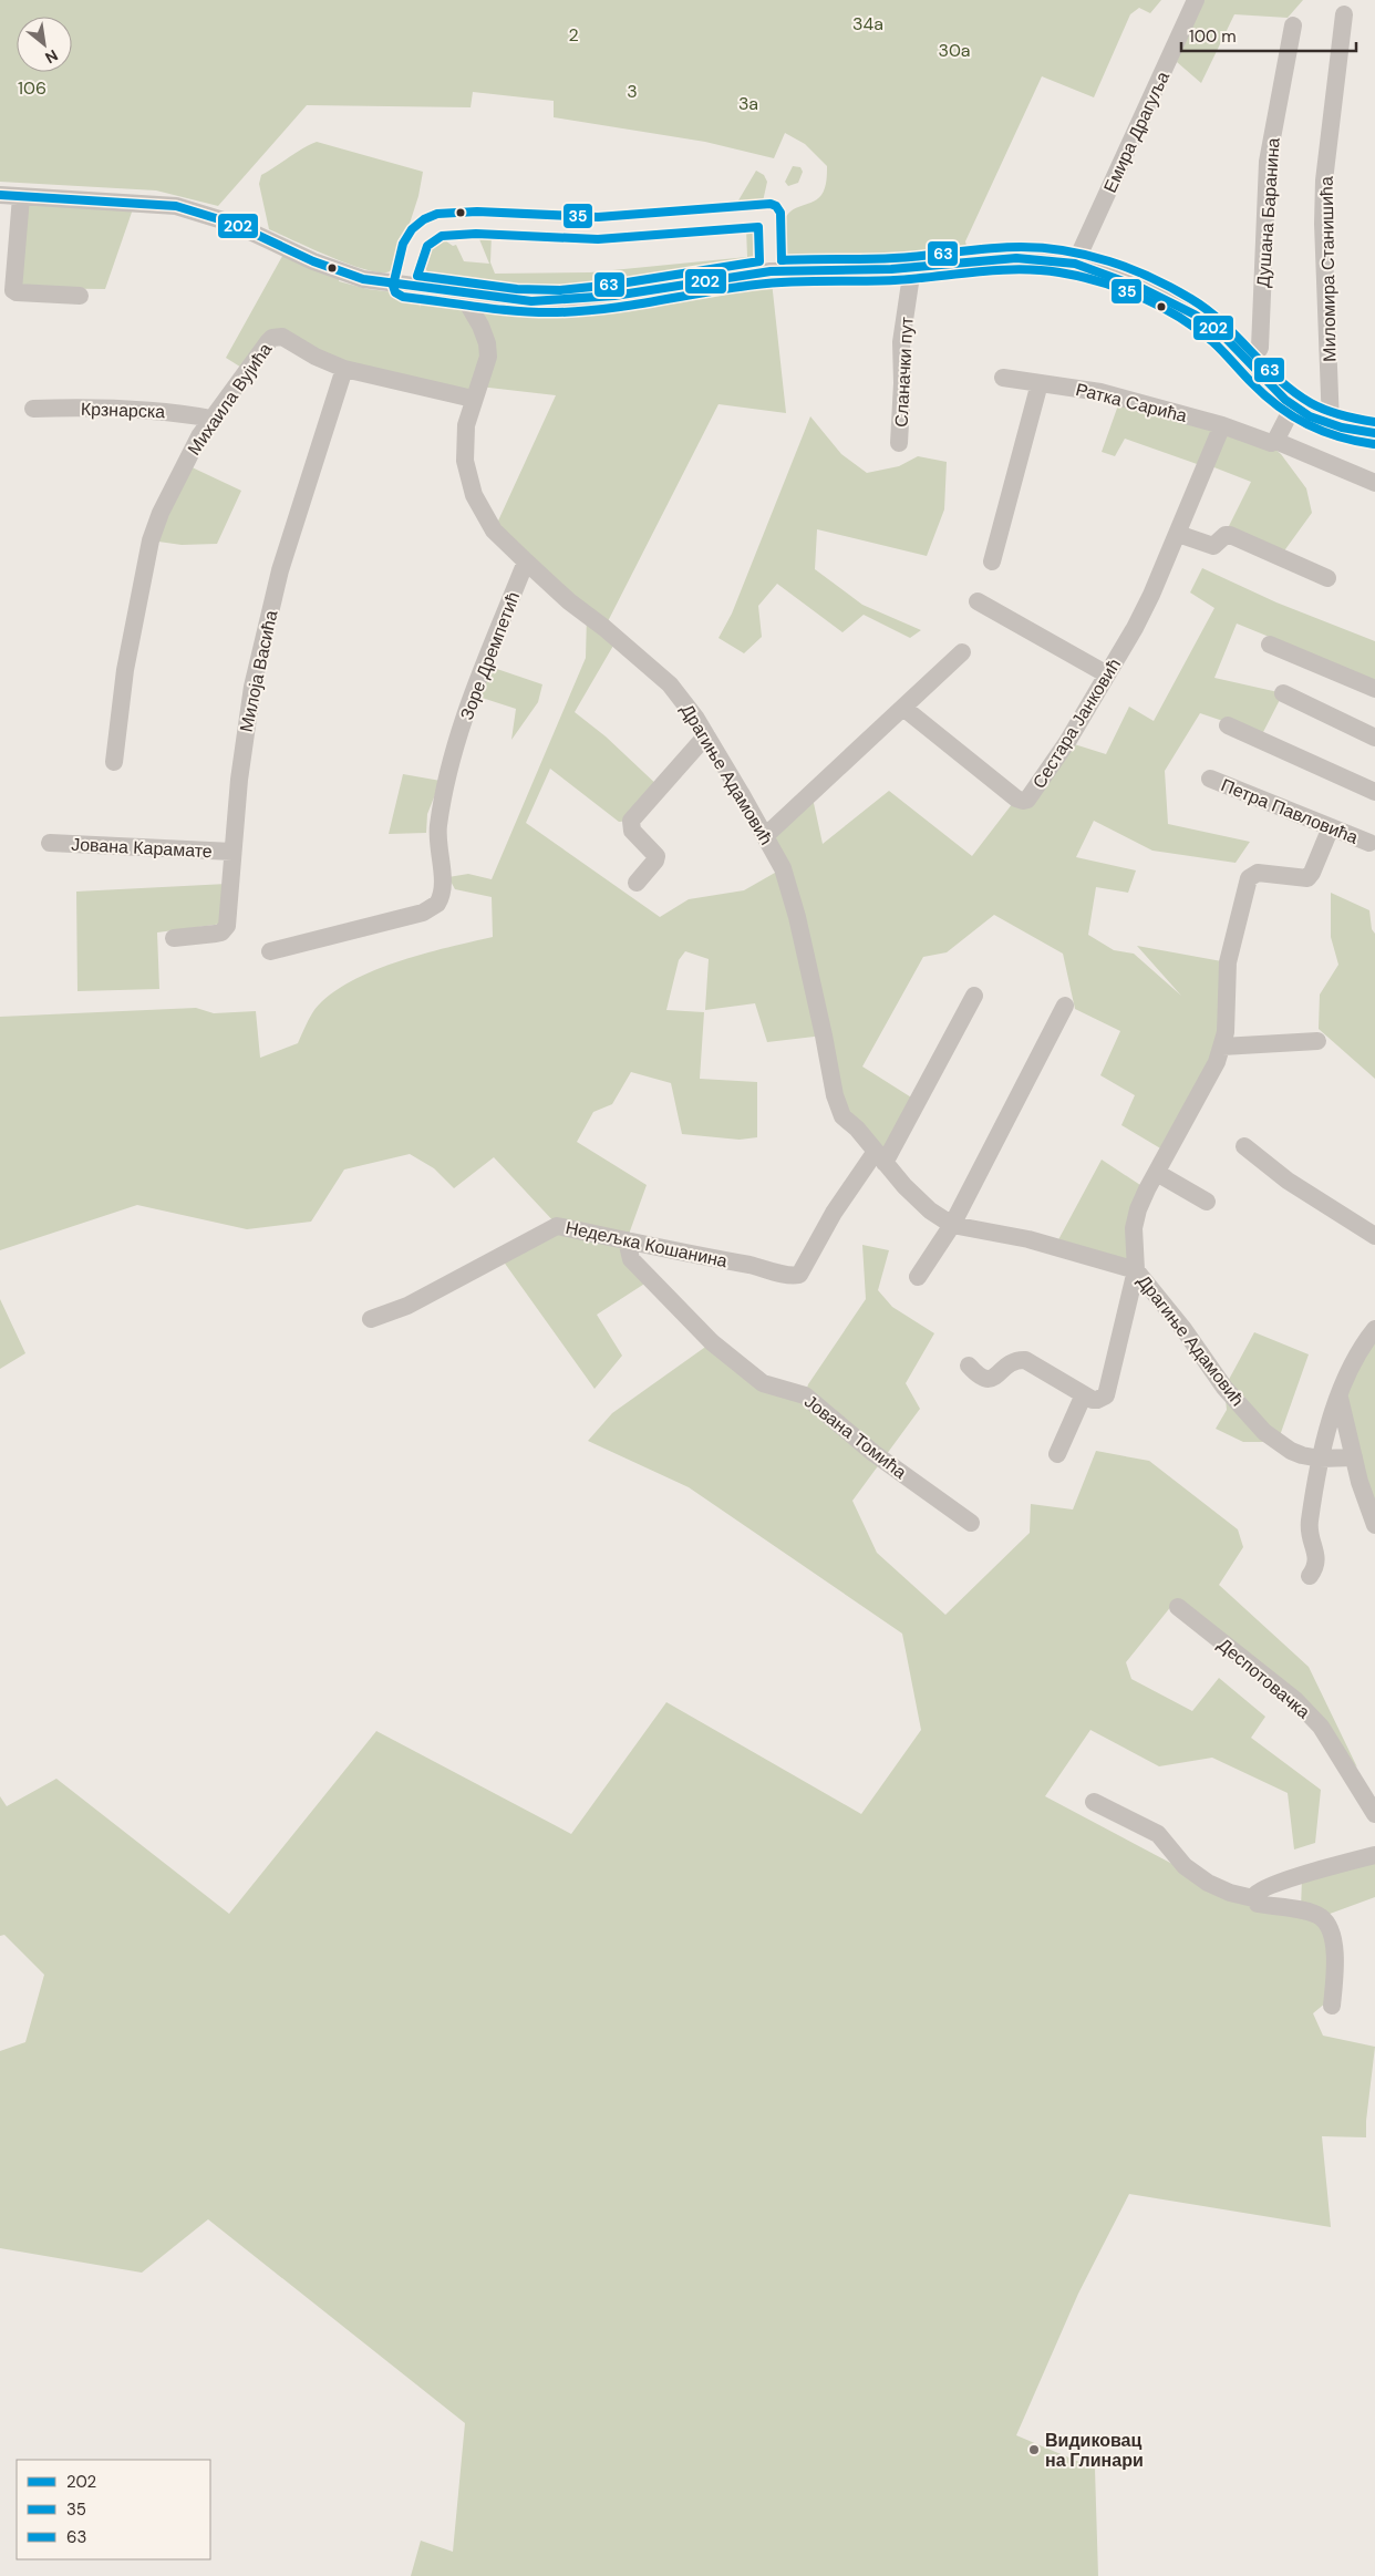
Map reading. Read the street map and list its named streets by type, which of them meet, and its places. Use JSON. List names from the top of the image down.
{
  "streets": {
    "street": [
      "Емира Драгуља",
      "Душана Баранина",
      "Миломира Станишића",
      "Сланачки пут",
      "Михаила Вујића",
      "Ратка Сарића",
      "Крзнарска",
      "Зоре Дремпетић",
      "Милоја Васића",
      "Сестара Јанковић",
      "Драгиње Адамовић",
      "Петра Павловића",
      "Јована Карамате",
      "Недељка Кошанина",
      "Јована Томића",
      "Деспотовачка"
    ]
  },
  "crossings": [
    ["Михаила Вујића", "Крзнарска"],
    ["Михаила Вујића", "Милоја Васића"],
    ["Михаила Вујића", "Драгиње Адамовић"],
    ["Ратка Сарића", "Сестара Јанковић"],
    ["Зоре Дремпетић", "Драгиње Адамовић"],
    ["Милоја Васића", "Јована Карамате"],
    ["Драгиње Адамовић", "Недељка Кошанина"],
    ["Недељка Кошанина", "Јована Томића"]
  ],
  "parks": [
    "34a",
    "2",
    "30a",
    "106",
    "3",
    "3a"
  ],
  "places": ["Видиковац на Глинари"],
  "lines": ["transit line 202", "transit line 35", "transit line 63"],
  "legend": ["202", "35", "63"],
  "scale_bar": "100 m",
  "north": "bottom right"
}
